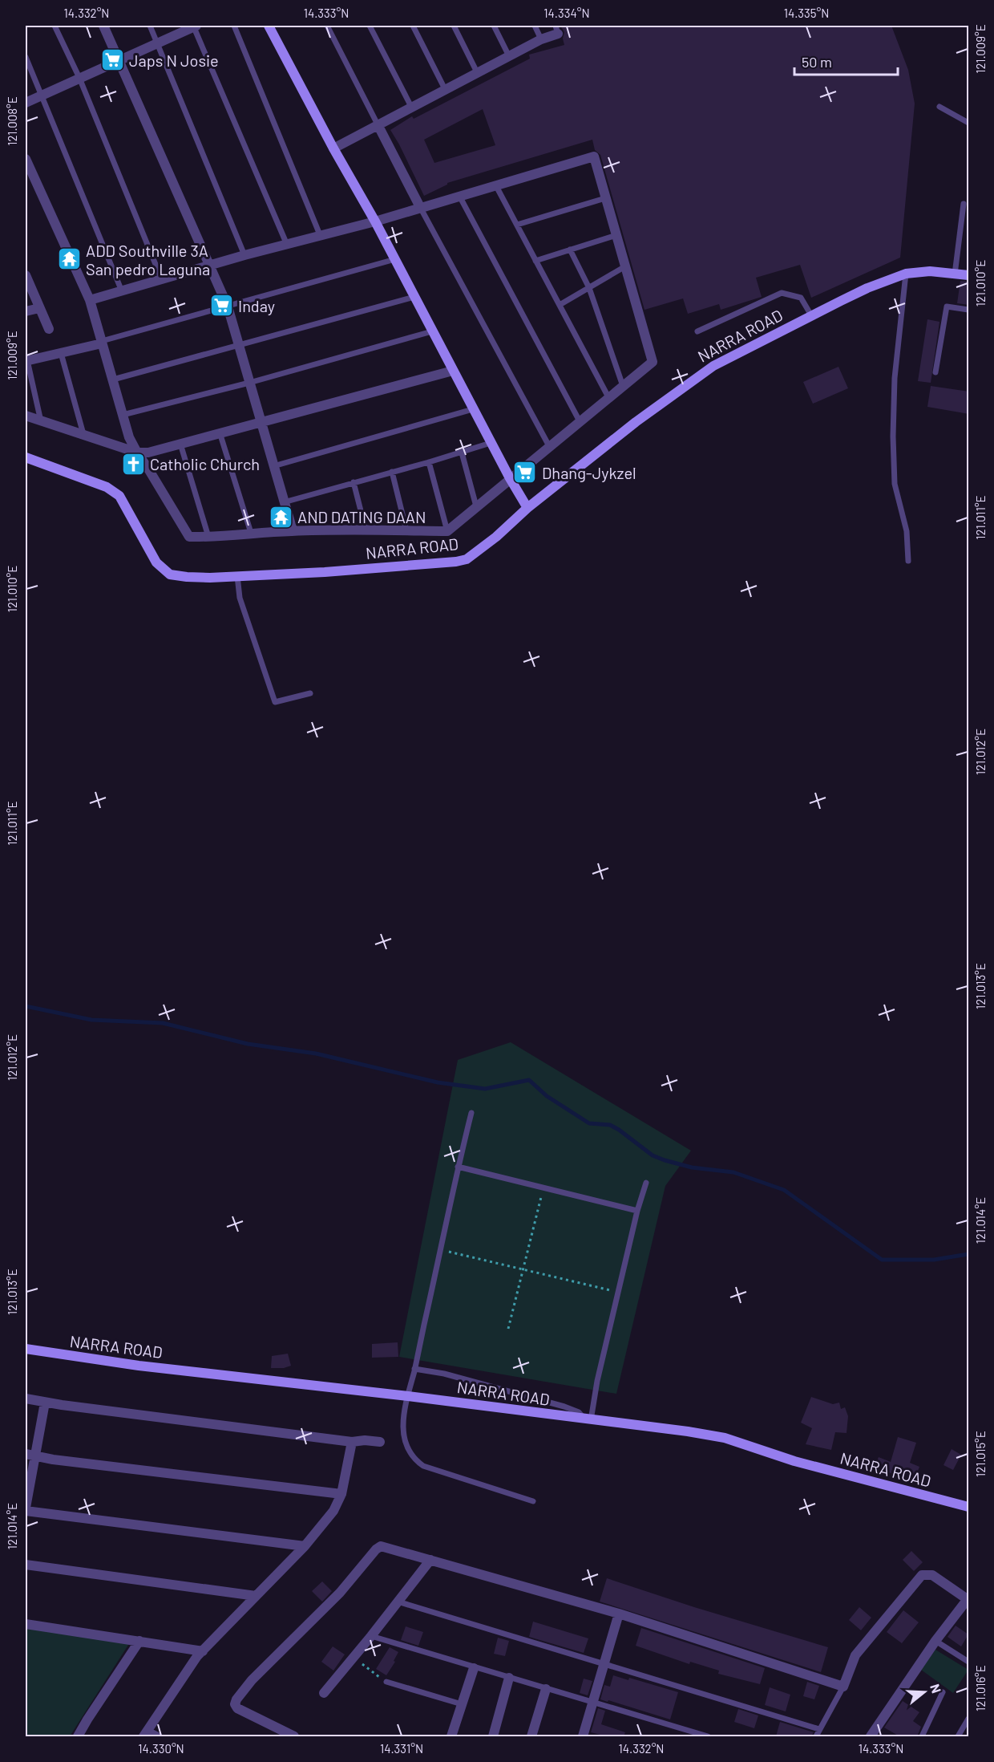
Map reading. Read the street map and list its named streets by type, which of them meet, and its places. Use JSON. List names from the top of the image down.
{
  "streets": {
    "street": ["NARRA ROAD"]
  },
  "places": {
    "supermarket": ["Japs N Josie", "Inday", "Dhang-Jykzel"],
    "temple": ["ADD Southville 3A San pedro Laguna", "AND DATING DAAN"],
    "church": ["Catholic Church"]
  },
  "scale_bar": "50 m",
  "north": "right",
  "coordinates": [
    "14.332°N",
    "14.333°N",
    "14.334°N",
    "14.335°N",
    "121.009°E",
    "121.008°E",
    "121.010°E",
    "121.011°E",
    "121.012°E",
    "121.013°E",
    "121.014°E",
    "121.015°E",
    "121.016°E",
    "14.330°N",
    "14.331°N"
  ]
}
